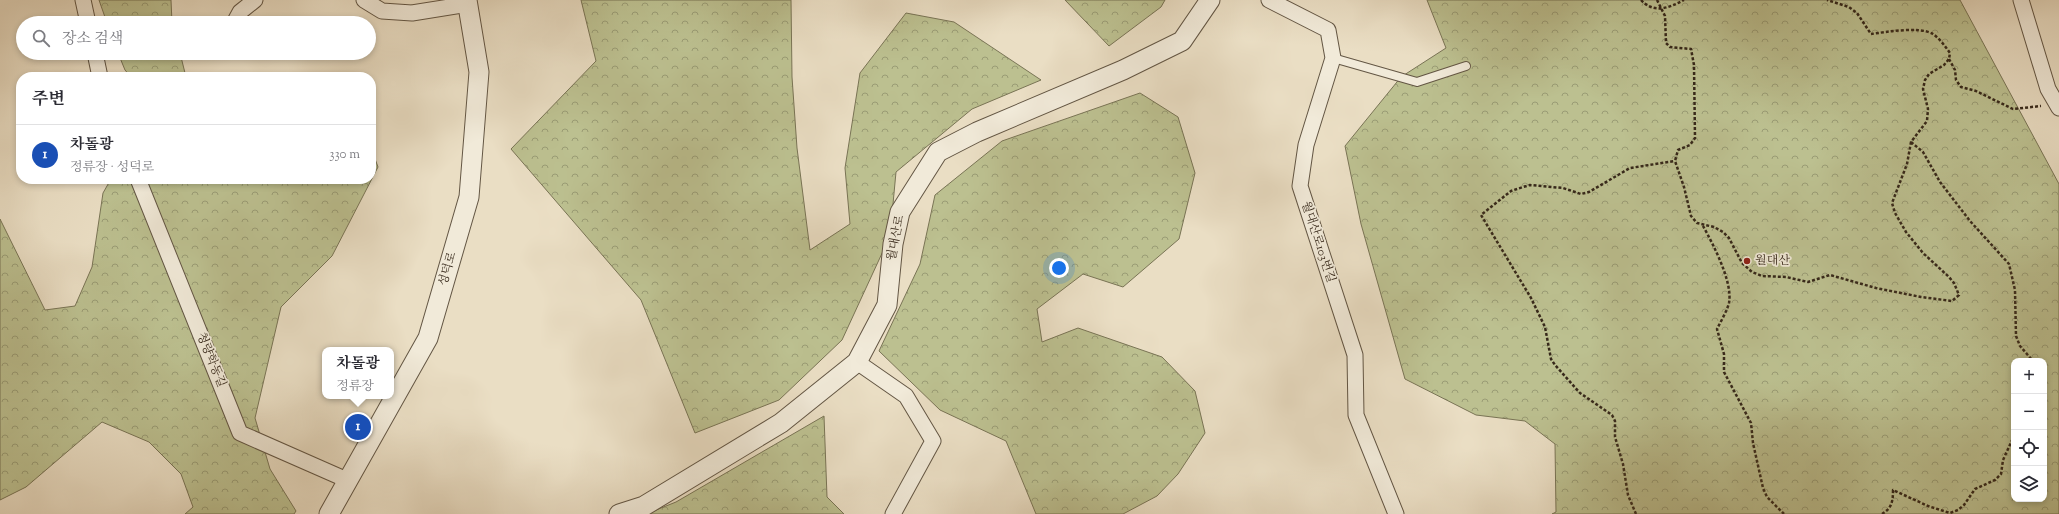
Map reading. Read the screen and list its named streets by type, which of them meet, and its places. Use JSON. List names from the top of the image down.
{
  "streets": {
    "street": [
      "월대산로",
      "월대산로103번길",
      "성덕로",
      "청량학동길"
    ]
  },
  "crossings": [
    ["성덕로", "청량학동길"]
  ],
  "places": ["월대산"],
  "page": {
    "search": "장소 검색",
    "heading": "주변",
    "list": [
      {
        "mark": "1",
        "name": "차돌광",
        "note": "정류장 · 성덕로",
        "value": "330 m"
      }
    ],
    "popup": ["차돌광", "정류장"],
    "map_buttons": ["+", "−"],
    "pins": "1"
  }
}
